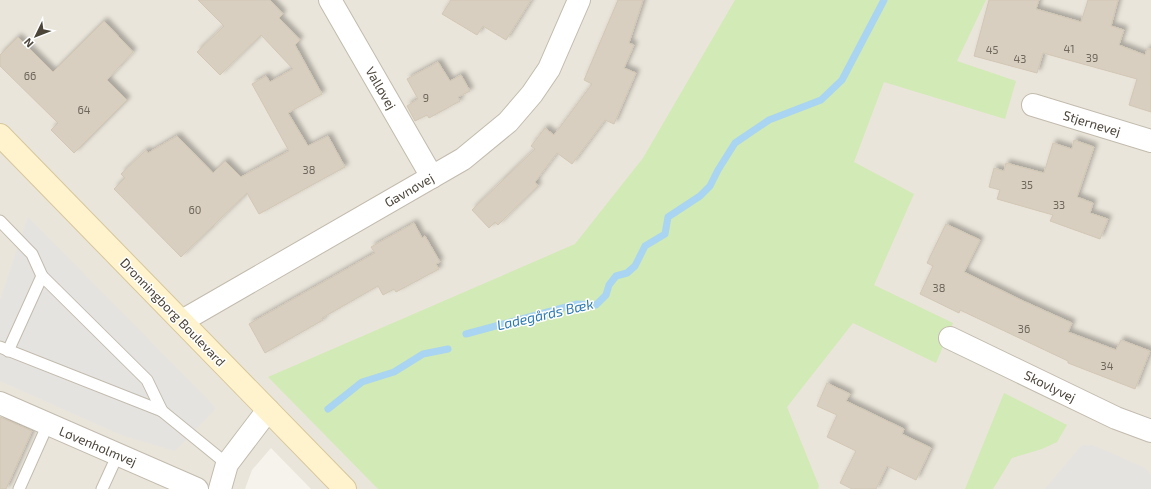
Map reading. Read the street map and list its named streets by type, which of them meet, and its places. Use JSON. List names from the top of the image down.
{
  "streets": {
    "street": [
      "Valløvej",
      "Stjernevej",
      "Gavnøvej",
      "Dronningborg Boulevard",
      "Skovlyvej",
      "Løvenholmvej"
    ]
  },
  "crossings": [
    ["Valløvej", "Gavnøvej"],
    ["Gavnøvej", "Dronningborg Boulevard"]
  ],
  "water": ["Ladegårds Bæk"],
  "house_numbers": [
    "41",
    "45",
    "39",
    "43",
    "66",
    "9",
    "64",
    "38",
    "35",
    "33",
    "60",
    "38",
    "36",
    "34"
  ],
  "north": "bottom left"
}
